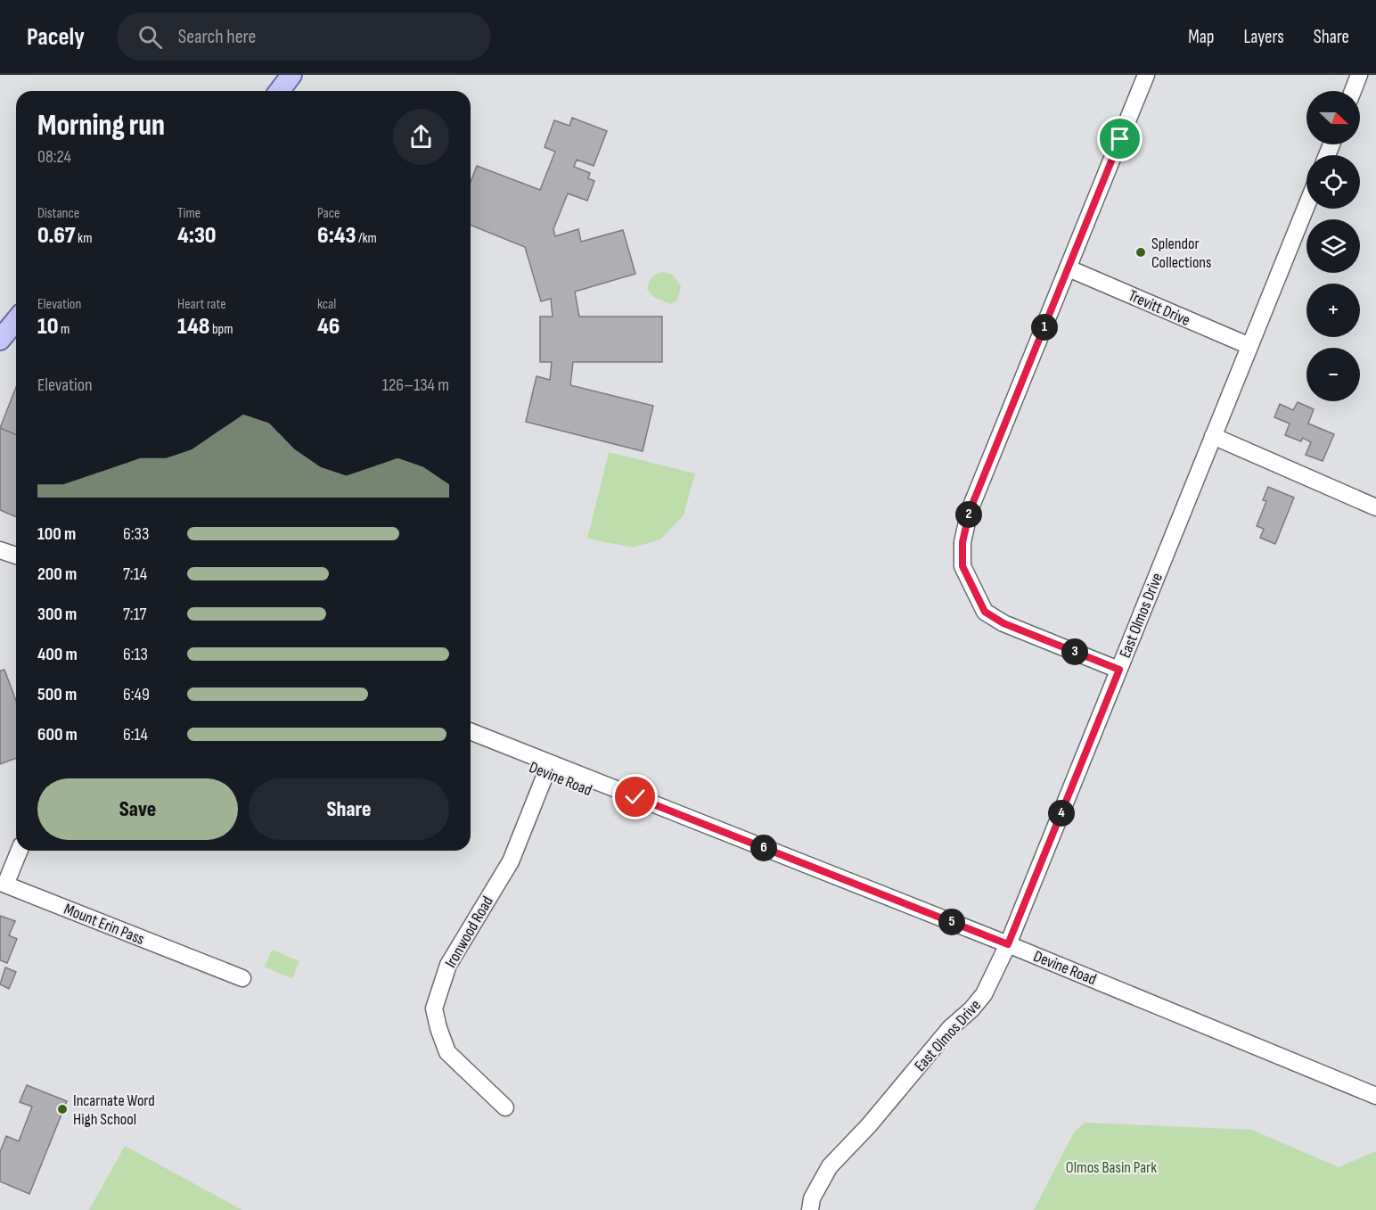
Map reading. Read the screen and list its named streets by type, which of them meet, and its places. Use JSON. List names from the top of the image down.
{
  "streets": {
    "street": [
      "Trevitt Drive",
      "East Olmos Drive",
      "Devine Road",
      "Mount Erin Pass",
      "Ironwood Road"
    ]
  },
  "crossings": [
    ["Trevitt Drive", "East Olmos Drive"],
    ["East Olmos Drive", "Devine Road"],
    ["Devine Road", "Ironwood Road"]
  ],
  "parks": ["Olmos Basin Park"],
  "places": ["Splendor Collections", "Incarnate Word High School"],
  "north": "right",
  "page": {
    "header": "Pacely",
    "search": "Search here",
    "nav": ["Map", "Layers", "Share"],
    "map_buttons": ["+", "−"],
    "heading": ["Morning run", "08:24"],
    "stats": [
      ["Distance", "0.67 km"],
      ["Time", "4:30"],
      ["Pace", "6:43 /km"],
      ["Elevation", "10 m"],
      ["Heart rate", "148 bpm"],
      ["kcal", "46"]
    ],
    "pins": [
      "1",
      "2",
      "3",
      "4",
      "6",
      "5"
    ],
    "chart": ["Elevation", "126–134 m"],
    "list": [
      {
        "name": "100 m",
        "note": "6:33"
      },
      {
        "name": "200 m",
        "note": "7:14"
      },
      {
        "name": "300 m",
        "note": "7:17"
      },
      {
        "name": "400 m",
        "note": "6:13"
      },
      {
        "name": "500 m",
        "note": "6:49"
      },
      {
        "name": "600 m",
        "note": "6:14"
      }
    ],
    "buttons": ["Save", "Share"]
  }
}
